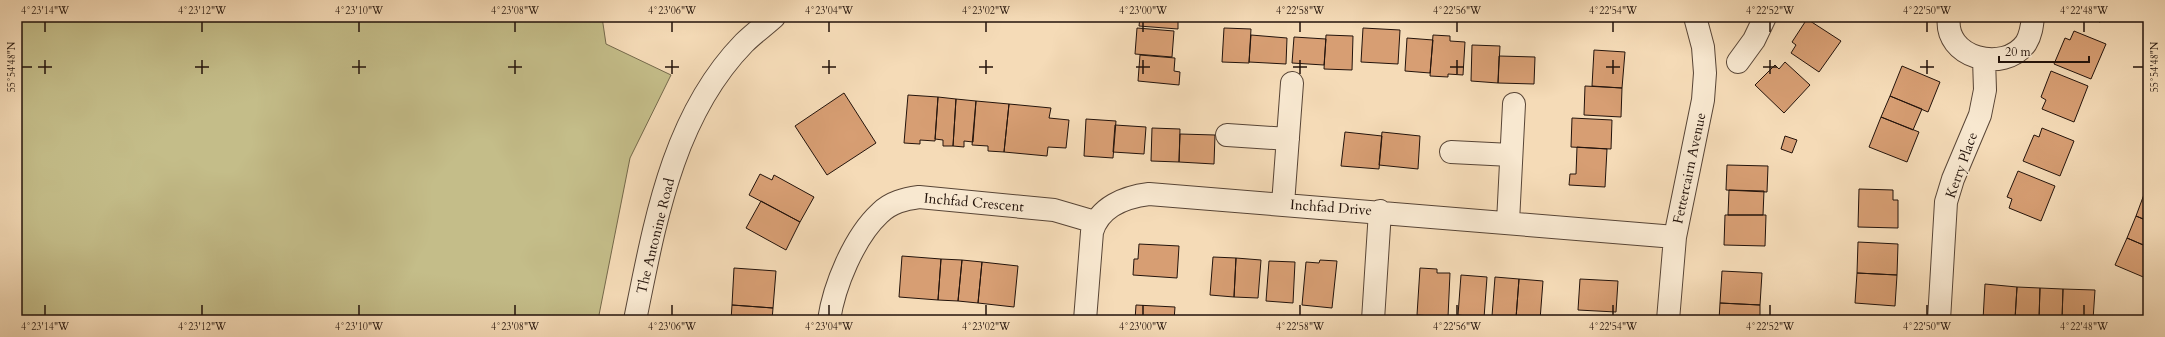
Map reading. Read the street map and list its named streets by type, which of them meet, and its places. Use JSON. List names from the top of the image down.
{
  "streets": {
    "street": [
      "Kerry Place",
      "Fettercairn Avenue",
      "Inchfad Crescent",
      "Inchfad Drive",
      "The Antonine Road"
    ]
  },
  "crossings": [
    ["Fettercairn Avenue", "Inchfad Drive"],
    ["Inchfad Crescent", "Inchfad Drive"]
  ],
  "scale_bar": "20 m",
  "coordinates": [
    "4°23'14\"W",
    "4°23'12\"W",
    "4°23'10\"W",
    "4°23'08\"W",
    "4°23'06\"W",
    "4°23'04\"W",
    "4°23'02\"W",
    "4°23'00\"W",
    "4°22'58\"W",
    "4°22'56\"W",
    "4°22'54\"W",
    "4°22'52\"W",
    "4°22'50\"W",
    "4°22'48\"W",
    "55°54'48\"N"
  ]
}
